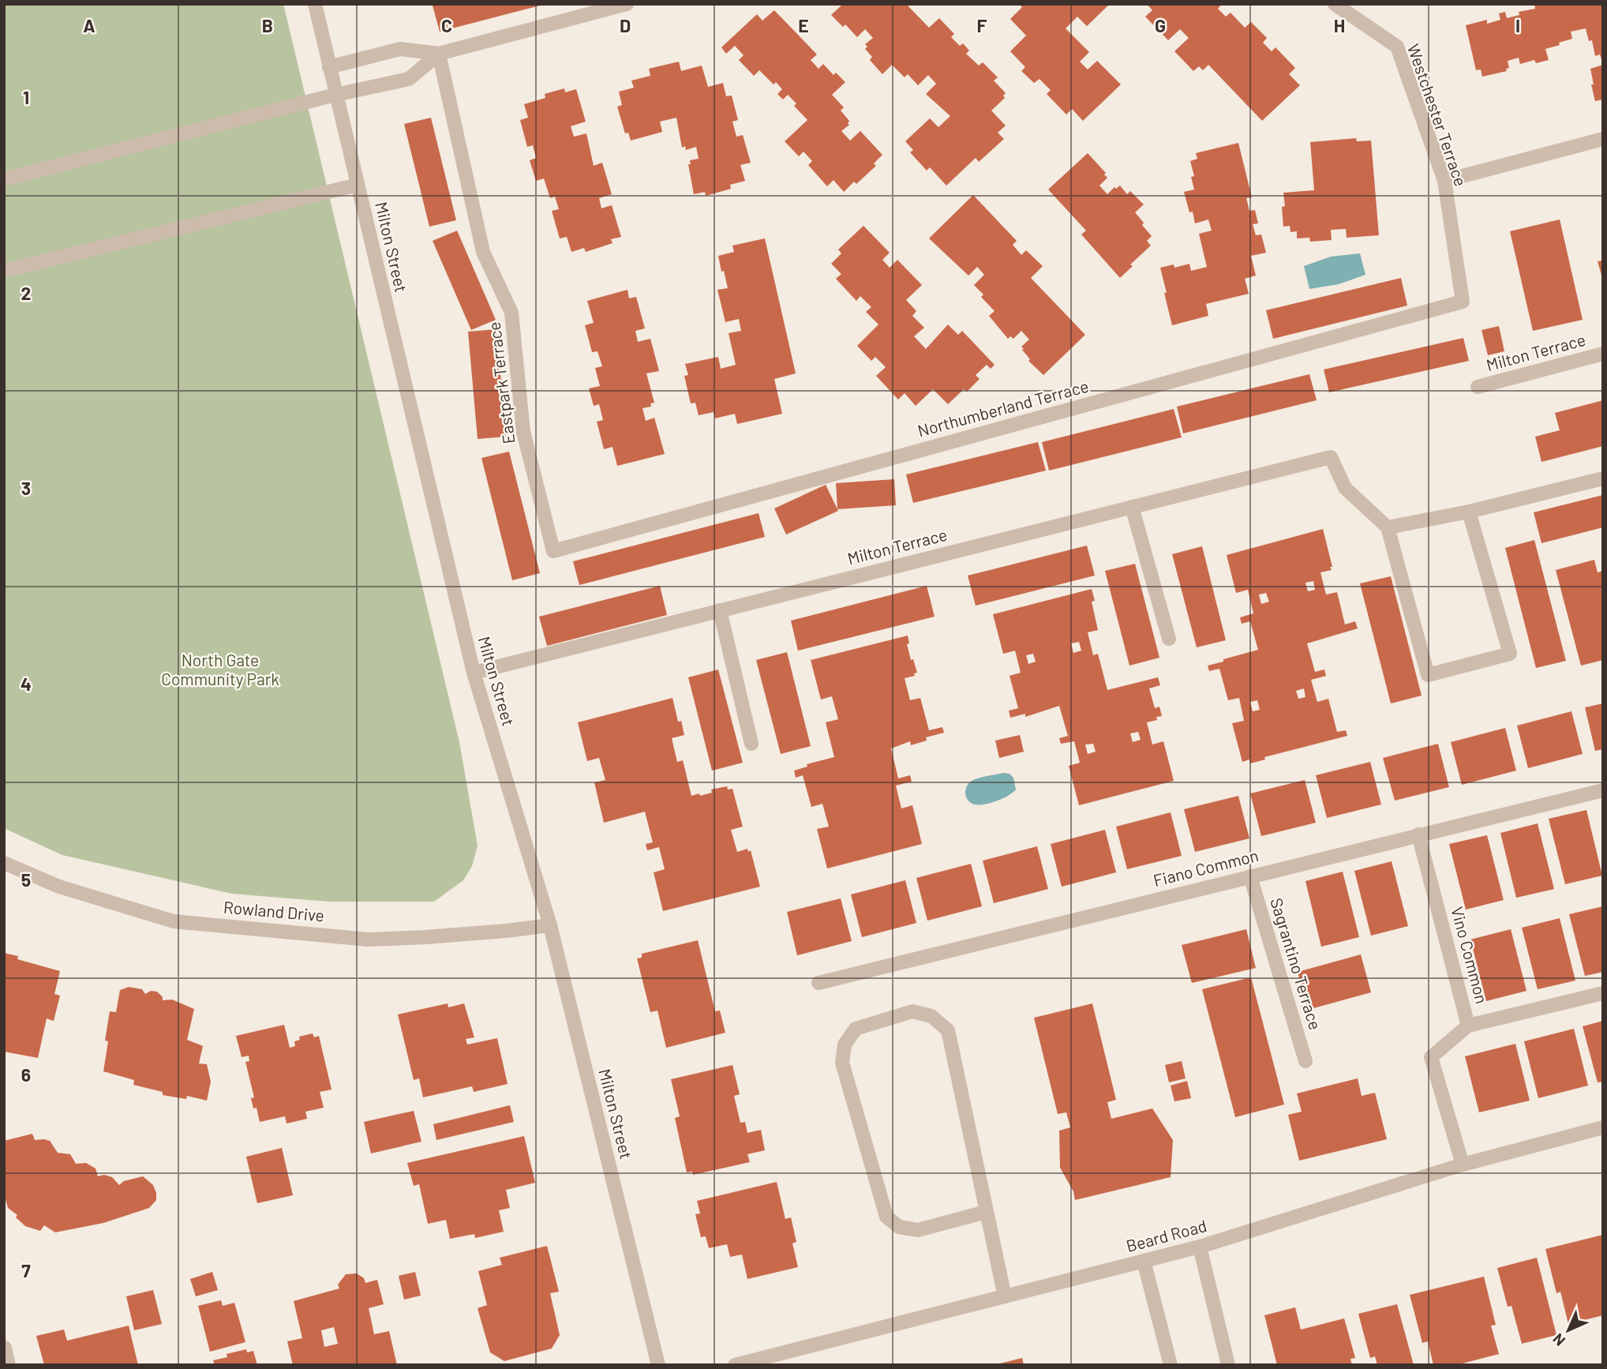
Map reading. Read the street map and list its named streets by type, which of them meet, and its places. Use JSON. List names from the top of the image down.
{
  "streets": {
    "street": [
      "Westchester Terrace",
      "Milton Street",
      "Milton Terrace",
      "Eastpark Terrace",
      "Northumberland Terrace",
      "Fiano Common",
      "Rowland Drive",
      "Vino Common",
      "Sagrantino Terrace",
      "Beard Road"
    ]
  },
  "crossings": [
    ["Westchester Terrace", "Northumberland Terrace"],
    ["Milton Street", "Milton Terrace"],
    ["Milton Street", "Rowland Drive"],
    ["Eastpark Terrace", "Northumberland Terrace"],
    ["Fiano Common", "Vino Common"],
    ["Fiano Common", "Sagrantino Terrace"],
    ["Vino Common", "Beard Road"]
  ],
  "parks": ["North Gate Community Park"],
  "north": "bottom left",
  "grid": {
    "columns": [
      "A",
      "B",
      "C",
      "D",
      "E",
      "F",
      "G",
      "H",
      "I"
    ],
    "rows": [
      "1",
      "2",
      "3",
      "4",
      "5",
      "6",
      "7"
    ]
  }
}
